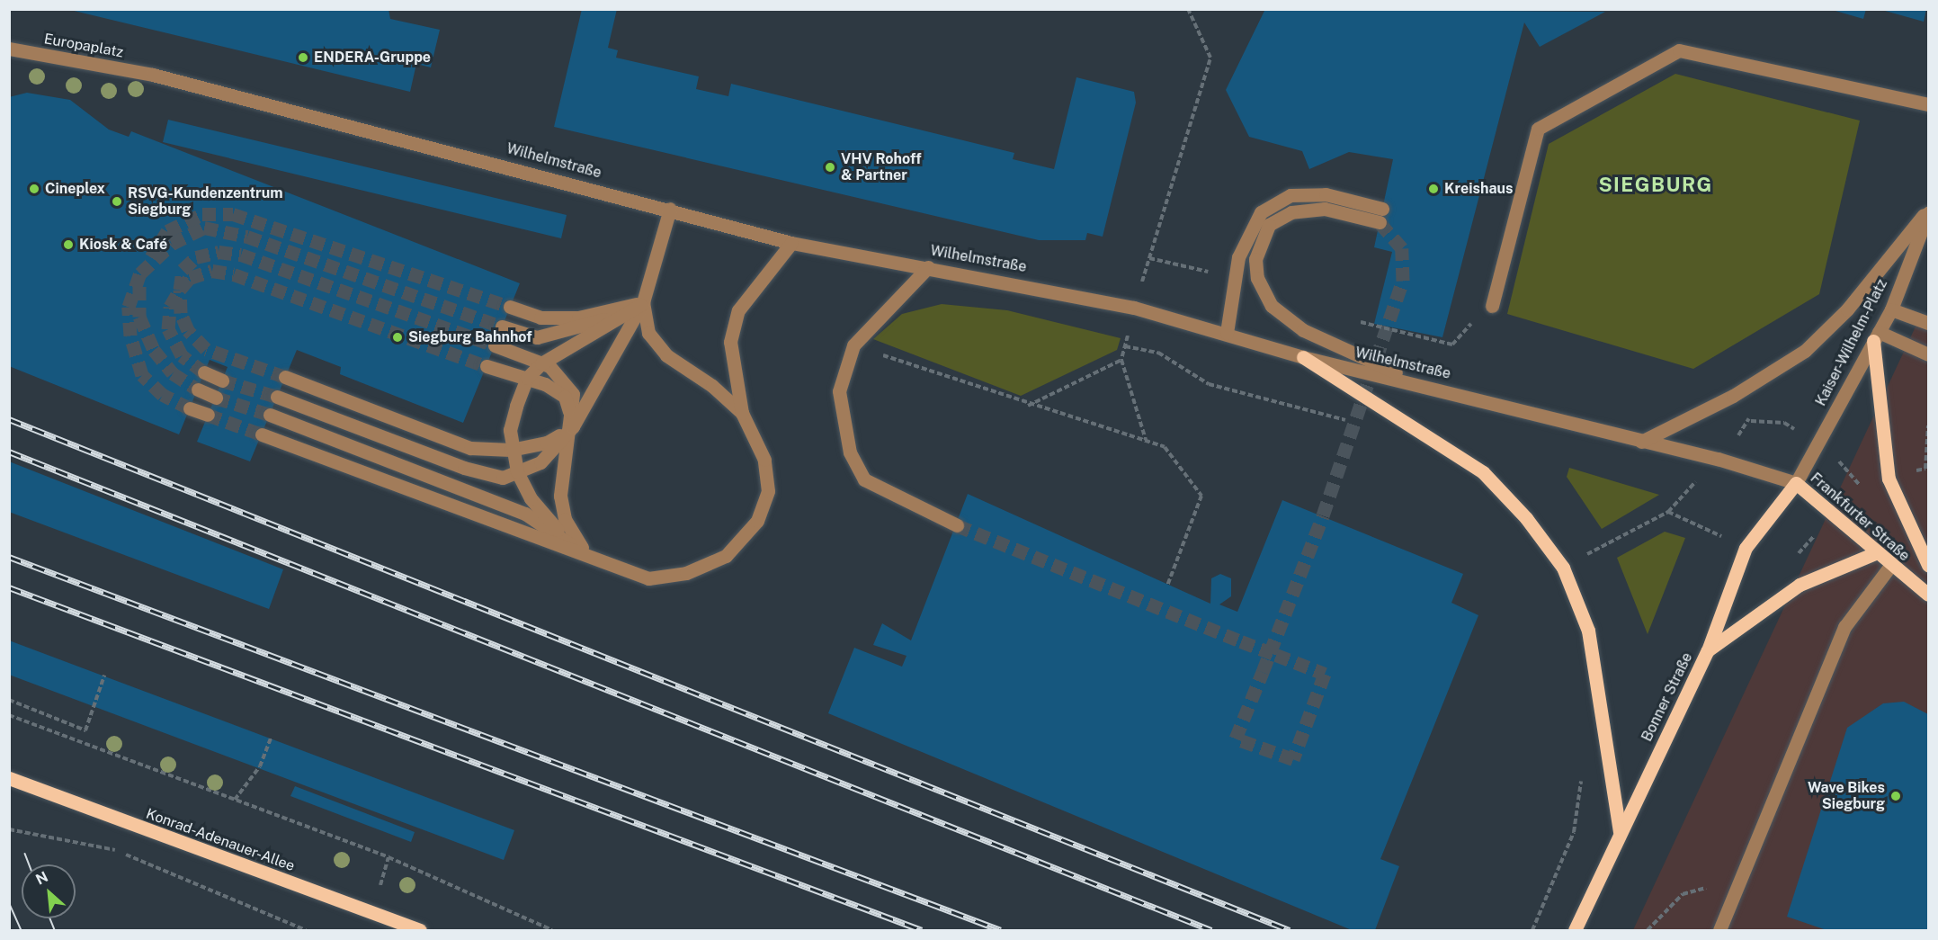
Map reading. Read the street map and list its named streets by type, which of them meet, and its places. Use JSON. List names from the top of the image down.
{
  "streets": {
    "main road": ["Frankfurter Straße", "Bonner Straße", "Konrad-Adenauer-Allee"],
    "street": ["Europaplatz", "Wilhelmstraße", "Kaiser-Wilhelm-Platz"]
  },
  "crossings": [
    ["Europaplatz", "Wilhelmstraße"],
    ["Wilhelmstraße", "Kaiser-Wilhelm-Platz"],
    ["Wilhelmstraße", "Frankfurter Straße"],
    ["Wilhelmstraße", "Bonner Straße"],
    ["Kaiser-Wilhelm-Platz", "Frankfurter Straße"],
    ["Kaiser-Wilhelm-Platz", "Bonner Straße"],
    ["Frankfurter Straße", "Bonner Straße"]
  ],
  "districts": ["SIEGBURG"],
  "places": [
    "ENDERA-Gruppe",
    "VHV Rohoff & Partner",
    "Cineplex",
    "Kreishaus",
    "RSVG-Kundenzentrum Siegburg",
    "Kiosk & Café",
    "Siegburg Bahnhof",
    "Wave Bikes Siegburg"
  ],
  "north": "top left"
}
